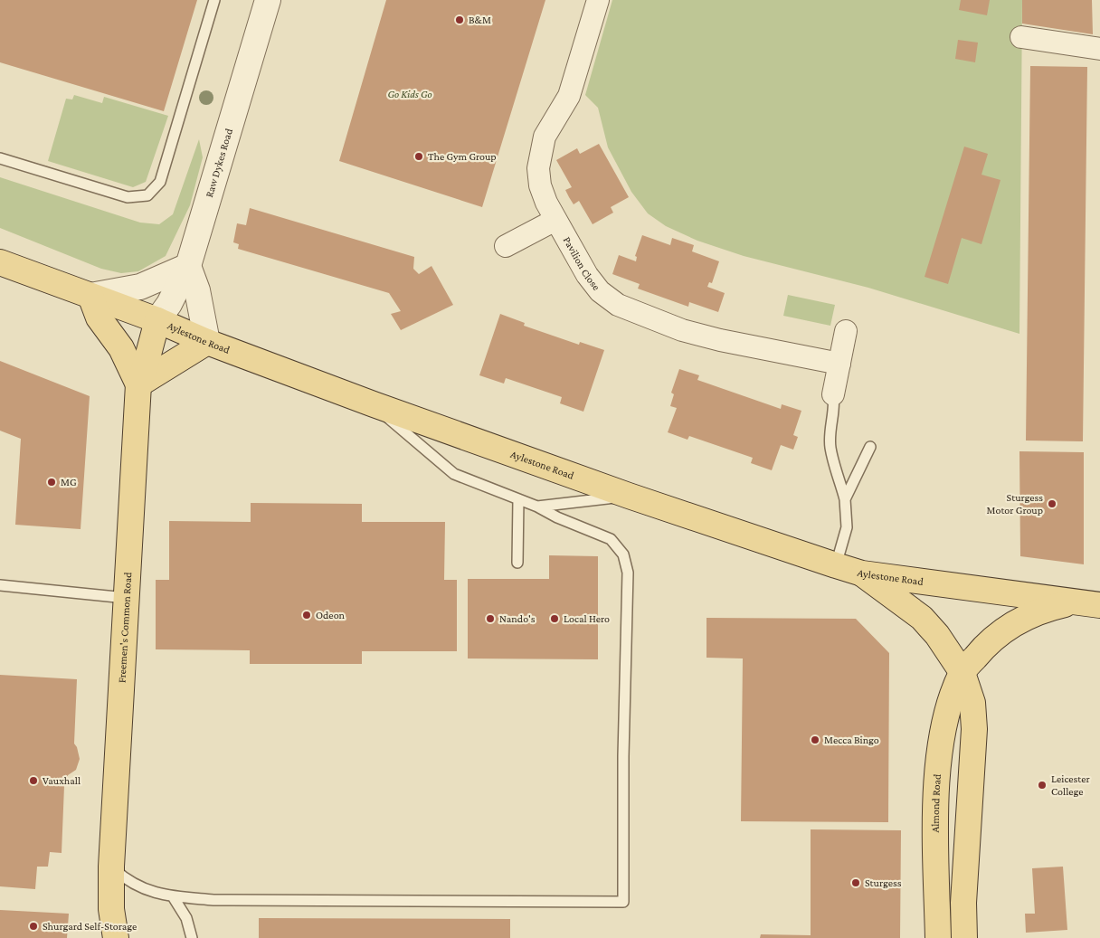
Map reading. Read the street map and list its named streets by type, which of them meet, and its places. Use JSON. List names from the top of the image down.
{
  "streets": {
    "main road": ["Aylestone Road", "Freemen's Common Road", "Almond Road"],
    "street": ["Raw Dykes Road", "Pavilion Close"]
  },
  "crossings": [
    ["Raw Dykes Road", "Aylestone Road"],
    ["Raw Dykes Road", "Freemen's Common Road"],
    ["Aylestone Road", "Freemen's Common Road"],
    ["Aylestone Road", "Almond Road"]
  ],
  "parks": ["Go Kids Go"],
  "places": [
    "B&M",
    "The Gym Group",
    "MG",
    "Sturgess Motor Group",
    "Odeon",
    "Nando's",
    "Local Hero",
    "Mecca Bingo",
    "Vauxhall",
    "Leicester College",
    "Sturgess",
    "Shurgard Self-Storage"
  ]
}
